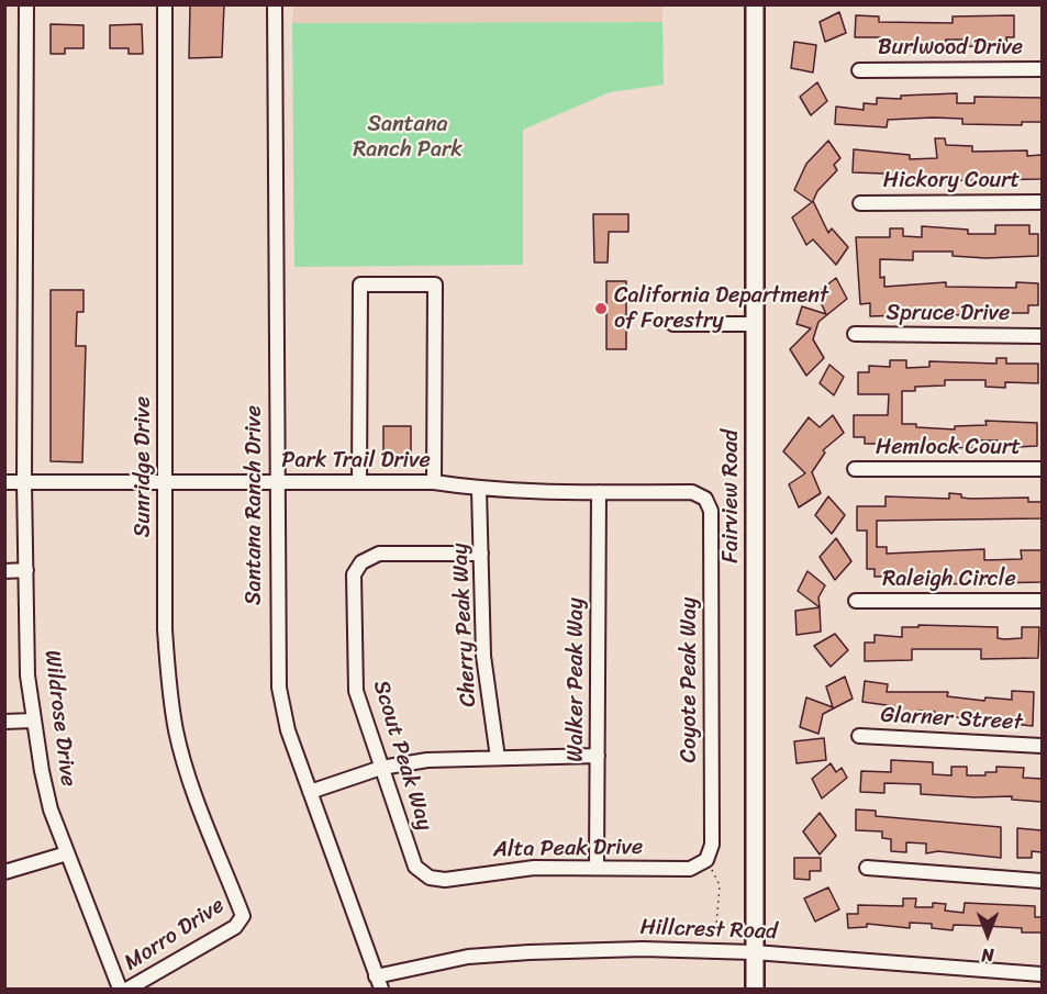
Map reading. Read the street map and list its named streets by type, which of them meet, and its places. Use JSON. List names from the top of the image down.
{
  "streets": {
    "main road": ["Fairview Road"],
    "street": [
      "Burlwood Drive",
      "Hickory Court",
      "Spruce Drive",
      "Hemlock Court",
      "Park Trail Drive",
      "Sunridge Drive",
      "Santana Ranch Drive",
      "Raleigh Circle",
      "Cherry Peak Way",
      "Walker Peak Way",
      "Coyote Peak Way",
      "Wildrose Drive",
      "Glarner Street",
      "Scout Peak Way",
      "Alta Peak Drive",
      "Hillcrest Road",
      "Morro Drive"
    ]
  },
  "crossings": [
    ["Park Trail Drive", "Sunridge Drive"],
    ["Park Trail Drive", "Santana Ranch Drive"],
    ["Park Trail Drive", "Cherry Peak Way"],
    ["Park Trail Drive", "Walker Peak Way"],
    ["Park Trail Drive", "Coyote Peak Way"],
    ["Park Trail Drive", "Wildrose Drive"],
    ["Sunridge Drive", "Morro Drive"],
    ["Fairview Road", "Hillcrest Road"],
    ["Santana Ranch Drive", "Hillcrest Road"],
    ["Cherry Peak Way", "Scout Peak Way"],
    ["Walker Peak Way", "Alta Peak Drive"],
    ["Coyote Peak Way", "Alta Peak Drive"],
    ["Scout Peak Way", "Alta Peak Drive"]
  ],
  "parks": ["Santana Ranch Park"],
  "places": ["California Department of Forestry"],
  "north": "bottom"
}
